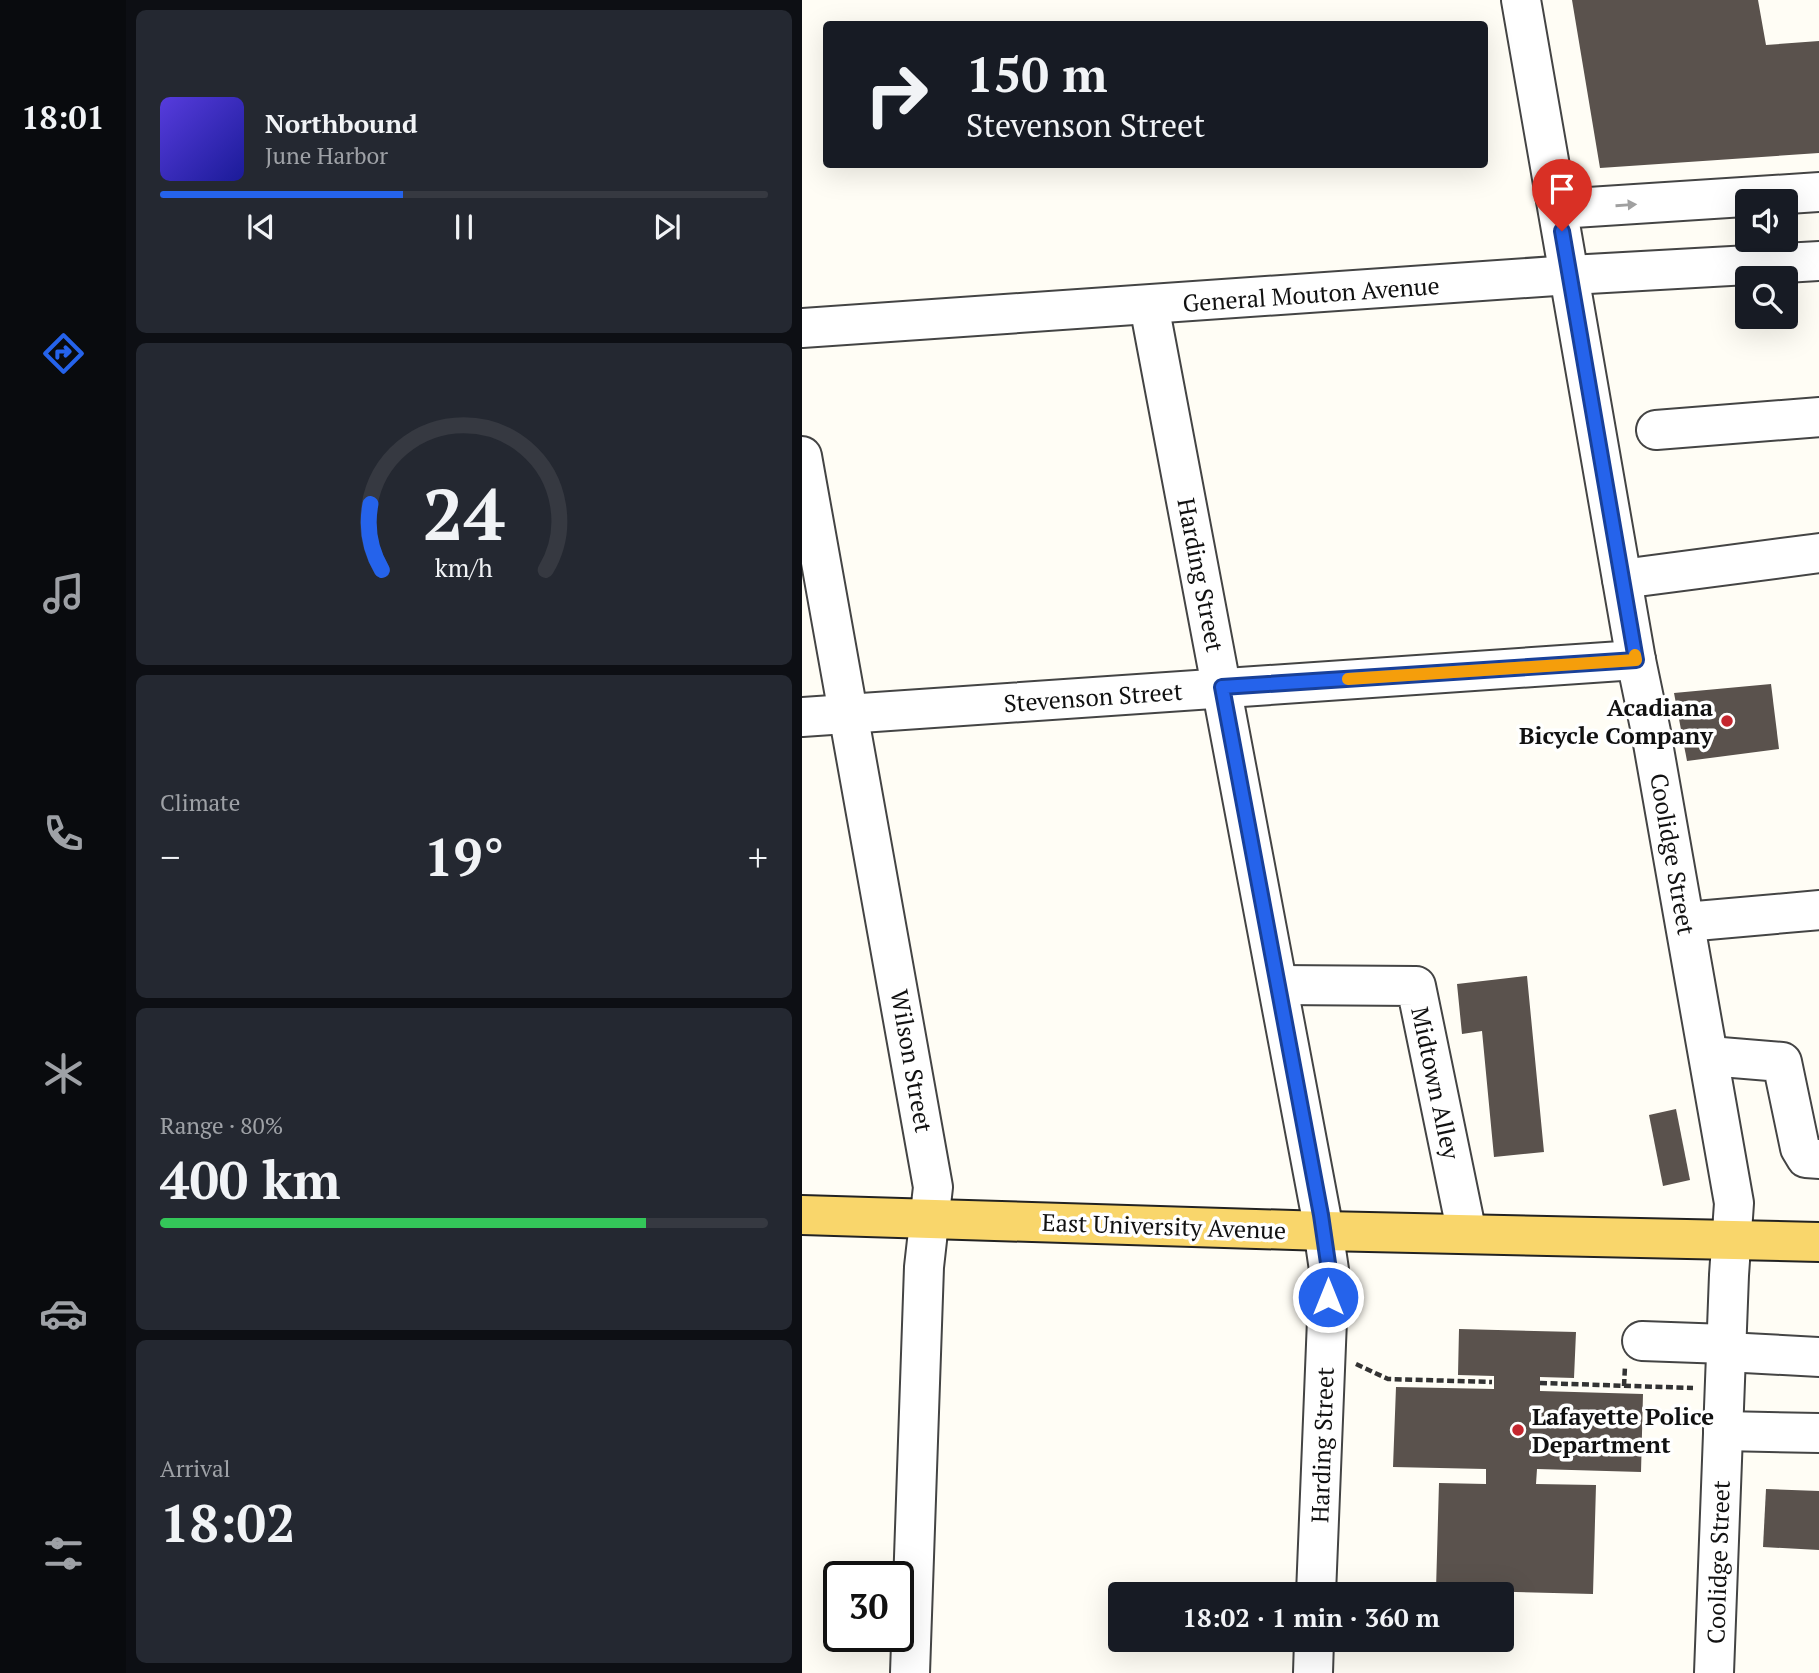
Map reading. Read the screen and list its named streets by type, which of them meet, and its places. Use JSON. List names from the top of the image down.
{
  "streets": {
    "main road": ["East University Avenue"],
    "street": [
      "General Mouton Avenue",
      "Harding Street",
      "Stevenson Street",
      "Coolidge Street",
      "Wilson Street",
      "Midtown Alley"
    ]
  },
  "crossings": [
    ["General Mouton Avenue", "Harding Street"],
    ["General Mouton Avenue", "Coolidge Street"],
    ["Harding Street", "Stevenson Street"],
    ["Harding Street", "Midtown Alley"],
    ["Harding Street", "East University Avenue"],
    ["Stevenson Street", "Coolidge Street"],
    ["Stevenson Street", "Wilson Street"],
    ["Coolidge Street", "East University Avenue"],
    ["Wilson Street", "East University Avenue"],
    ["Midtown Alley", "East University Avenue"]
  ],
  "places": ["Acadiana Bicycle Company", "Lafayette Police Department"],
  "page": {
    "tabs": "18:01",
    "turn": ["150 m", "Stevenson Street"],
    "song": ["Northbound", "June Harbor"],
    "tile": [
      "Climate",
      ["Range · 80%", "400 km"],
      ["Arrival", "18:02"]
    ],
    "heat": ["−", "19°", "+"],
    "limit": "30",
    "trip": "18:02 · 1 min · 360 m",
    "gauge": ["24", "km/h"]
  }
}
